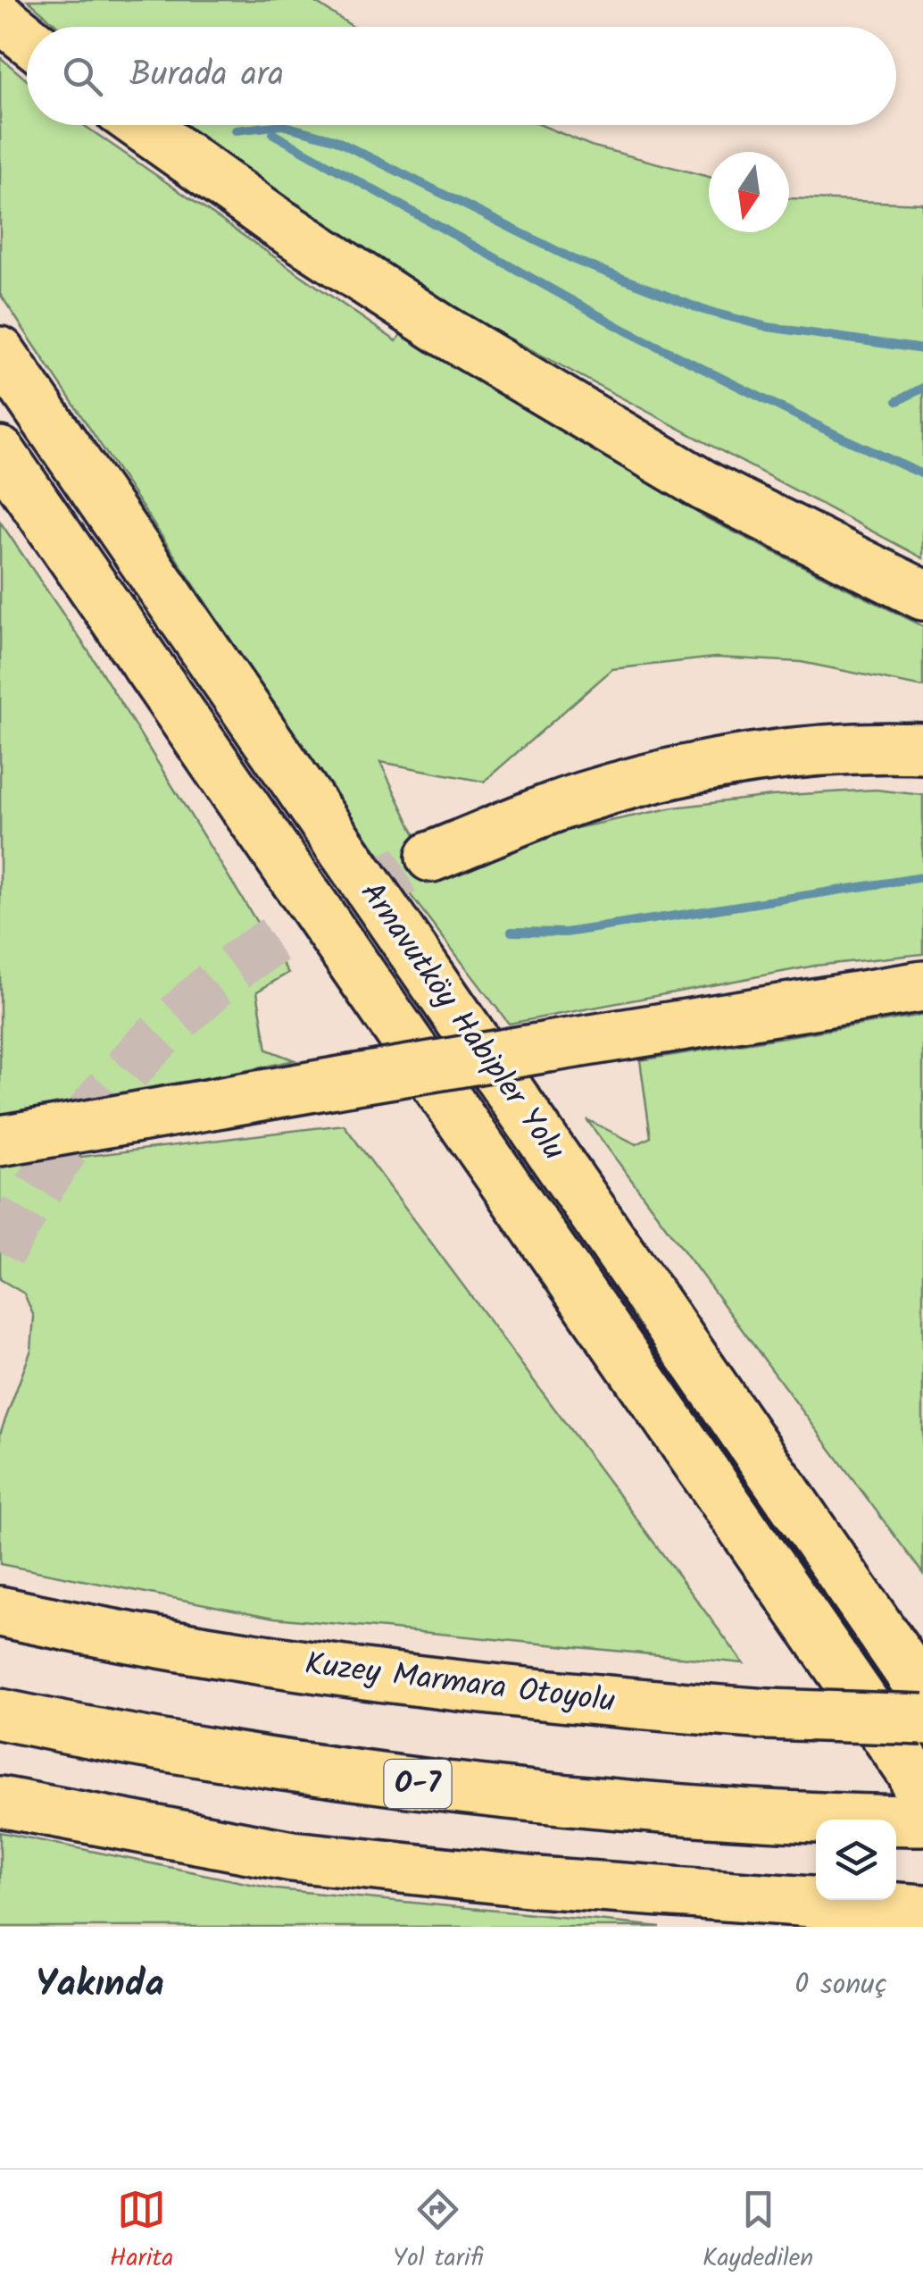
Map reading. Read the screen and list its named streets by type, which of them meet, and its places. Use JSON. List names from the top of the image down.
{
  "streets": {
    "highway": ["Arnavutköy Habipler Yolu", "Kuzey Marmara Otoyolu", "O-7"]
  },
  "north": "bottom",
  "page": {
    "search": "Burada ara",
    "heading": ["Yakında", "0 sonuç"],
    "nav": ["Harita", "Yol tarifi", "Kaydedilen"]
  }
}
